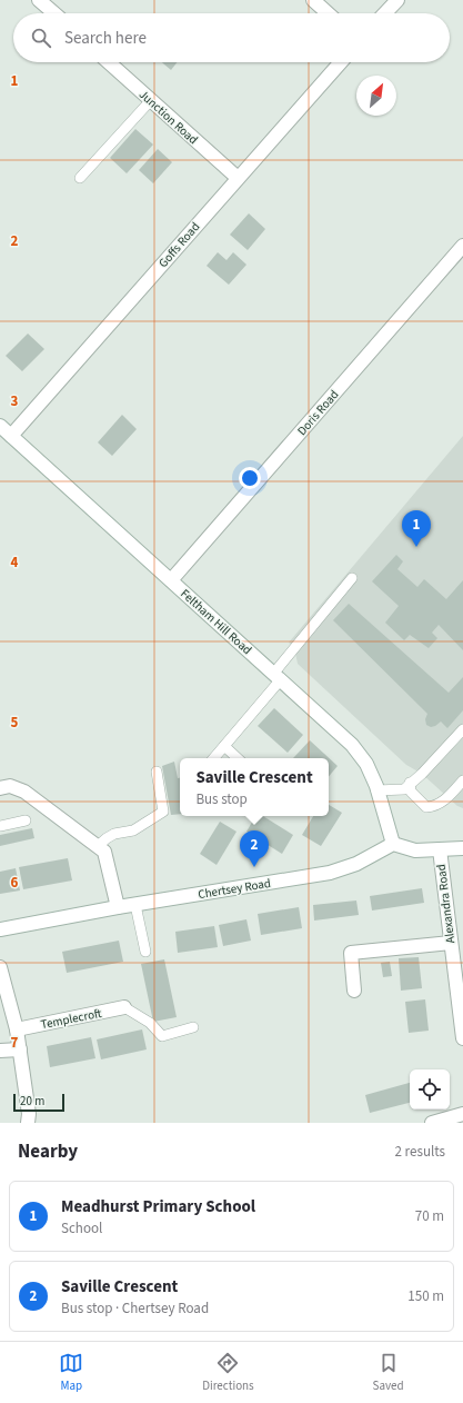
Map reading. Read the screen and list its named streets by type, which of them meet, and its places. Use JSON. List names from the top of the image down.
{
  "streets": {
    "street": [
      "Junction Road",
      "Goffs Road",
      "Doris Road",
      "Feltham Hill Road",
      "Chertsey Road",
      "Alexandra Road",
      "Templecroft"
    ]
  },
  "crossings": [
    ["Junction Road", "Goffs Road"],
    ["Goffs Road", "Feltham Hill Road"],
    ["Doris Road", "Feltham Hill Road"],
    ["Feltham Hill Road", "Chertsey Road"]
  ],
  "scale_bar": "20 m",
  "north": "top right",
  "page": {
    "search": "Search here",
    "pins": ["1", "2"],
    "popup": ["Saville Crescent", "Bus stop"],
    "scale": "20 m",
    "heading": ["Nearby", "2 results"],
    "list": [
      {
        "mark": "1",
        "name": "Meadhurst Primary School",
        "note": "School",
        "value": "70 m"
      },
      {
        "mark": "2",
        "name": "Saville Crescent",
        "note": "Bus stop · Chertsey Road",
        "value": "150 m"
      }
    ],
    "nav": ["Map", "Directions", "Saved"]
  },
  "grid": {
    "rows": [
      "1",
      "2",
      "3",
      "4",
      "5",
      "6",
      "7"
    ]
  }
}
